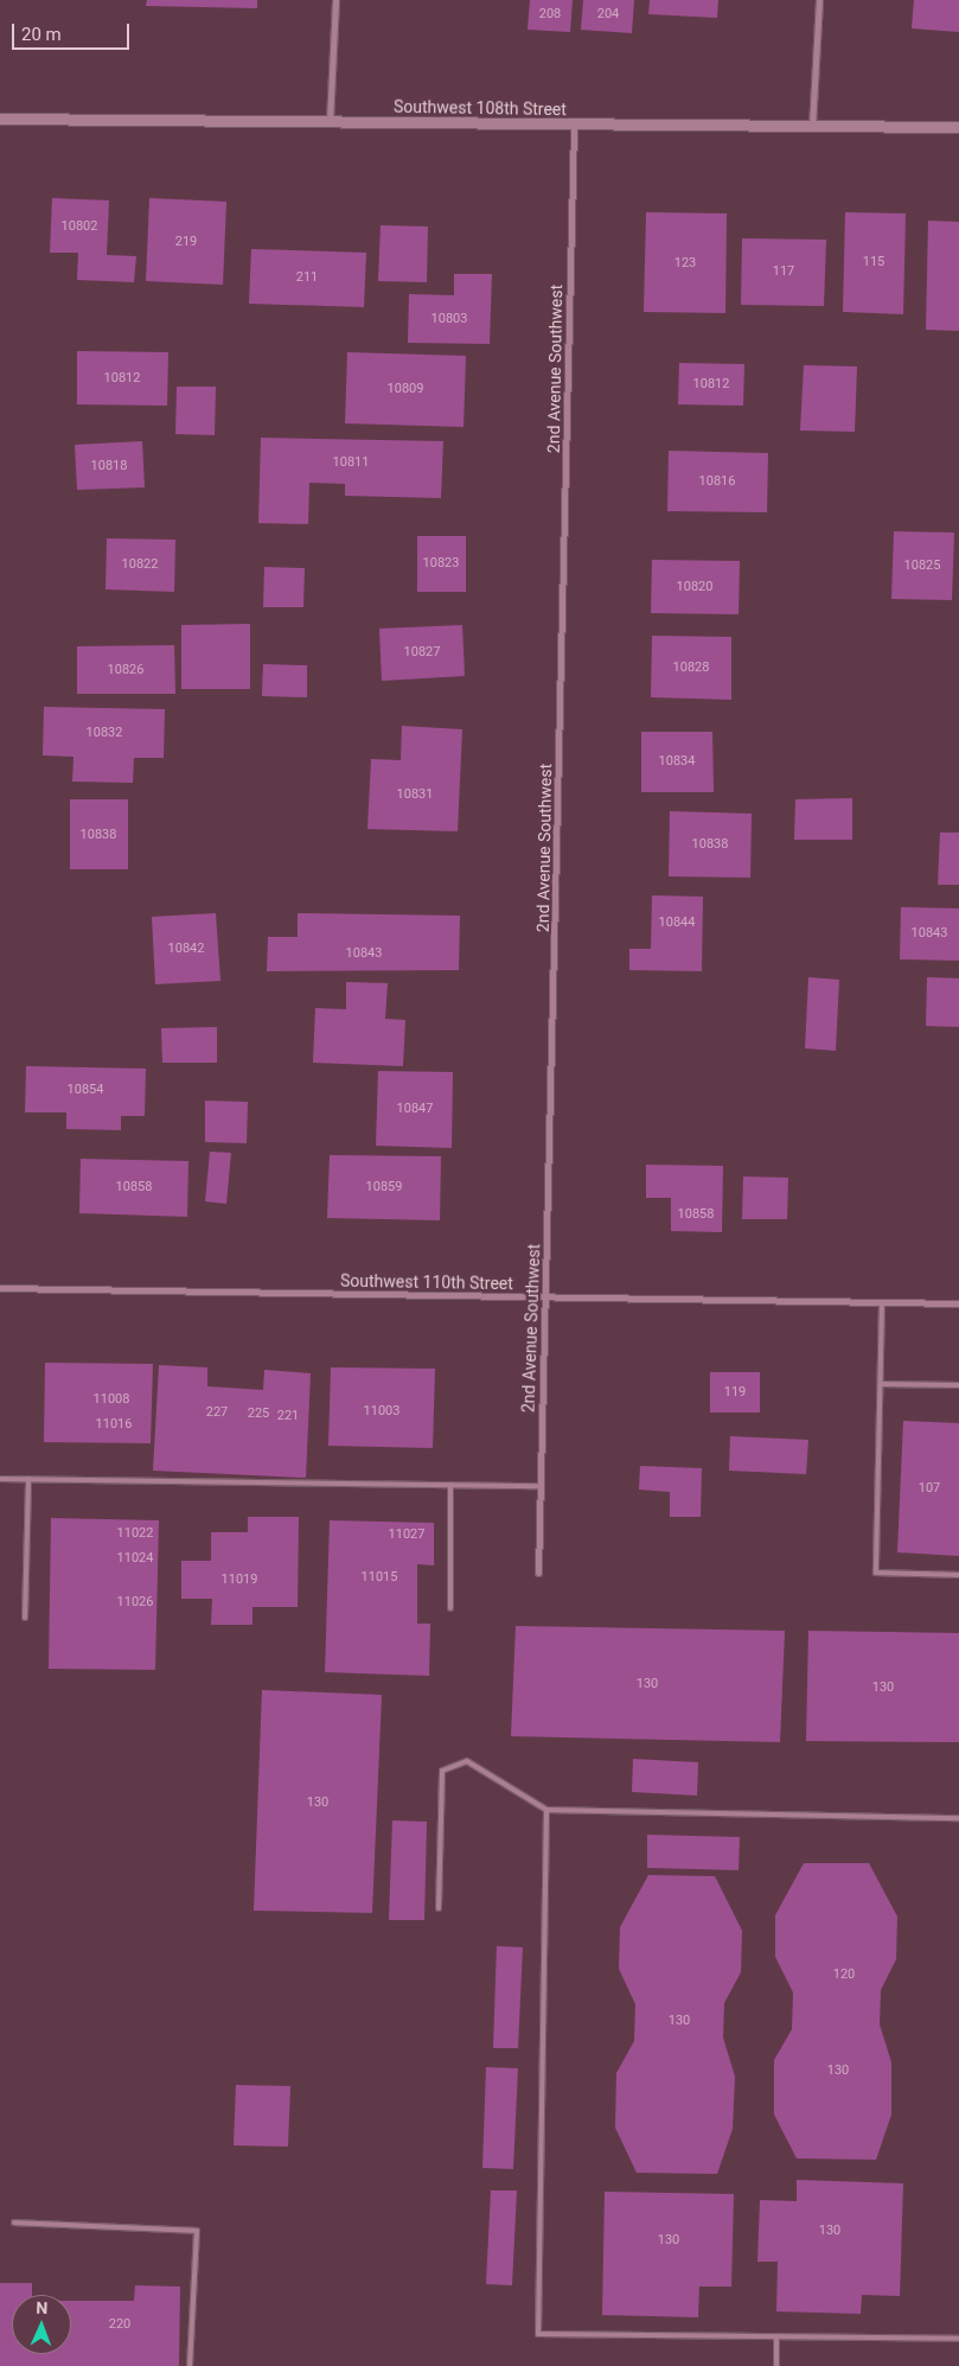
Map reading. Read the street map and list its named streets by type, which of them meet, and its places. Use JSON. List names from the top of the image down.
{
  "streets": {
    "street": ["Southwest 108th Street", "2nd Avenue Southwest", "Southwest 110th Street"]
  },
  "crossings": [
    ["Southwest 108th Street", "2nd Avenue Southwest"],
    ["2nd Avenue Southwest", "Southwest 110th Street"]
  ],
  "house_numbers": [
    "208",
    "204",
    "10802",
    "219",
    "115",
    "123",
    "117",
    "211",
    "10803",
    "10812",
    "10812",
    "10809",
    "10811",
    "10818",
    "10816",
    "10823",
    "10822",
    "10825",
    "10820",
    "10827",
    "10828",
    "10826",
    "10832",
    "10834",
    "10831",
    "10838",
    "10838",
    "10844",
    "10843",
    "10842",
    "10843",
    "10854",
    "10847",
    "10858",
    "10859",
    "10858",
    "119",
    "11008",
    "11003",
    "227",
    "225",
    "221",
    "11016",
    "107",
    "11022",
    "11027",
    "11024",
    "11015",
    "11019",
    "11026",
    "130",
    "130",
    "130",
    "120",
    "130",
    "130",
    "130",
    "130",
    "220"
  ],
  "scale_bar": "20 m",
  "north": "top"
}
